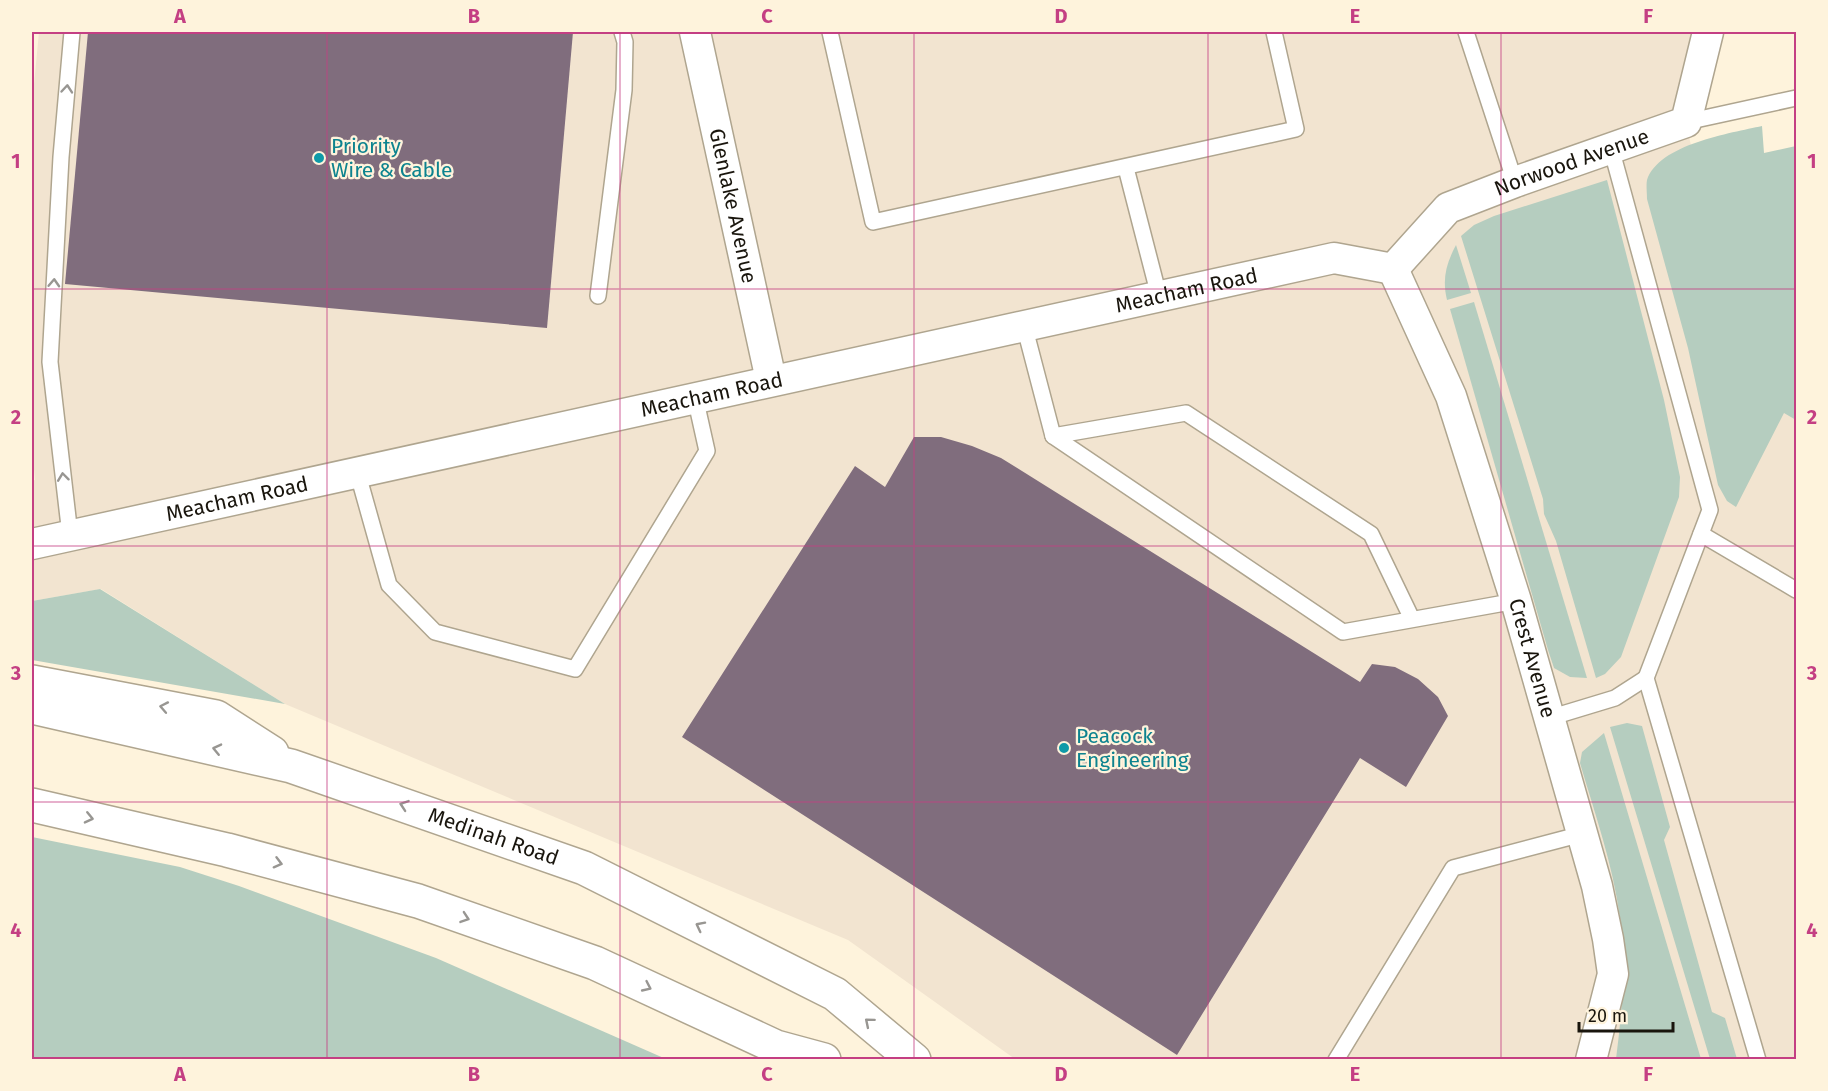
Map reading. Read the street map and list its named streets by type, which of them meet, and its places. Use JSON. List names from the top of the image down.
{
  "streets": {
    "main road": ["Medinah Road"],
    "street": [
      "Norwood Avenue",
      "Glenlake Avenue",
      "Meacham Road",
      "Crest Avenue"
    ]
  },
  "crossings": [
    ["Norwood Avenue", "Meacham Road"],
    ["Norwood Avenue", "Crest Avenue"],
    ["Glenlake Avenue", "Meacham Road"],
    ["Meacham Road", "Crest Avenue"]
  ],
  "places": ["Priority Wire & Cable", "Peacock Engineering"],
  "scale_bar": "20 m",
  "grid": {
    "columns": [
      "A",
      "B",
      "C",
      "D",
      "E",
      "F"
    ],
    "rows": [
      "1",
      "2",
      "3",
      "4"
    ]
  }
}
